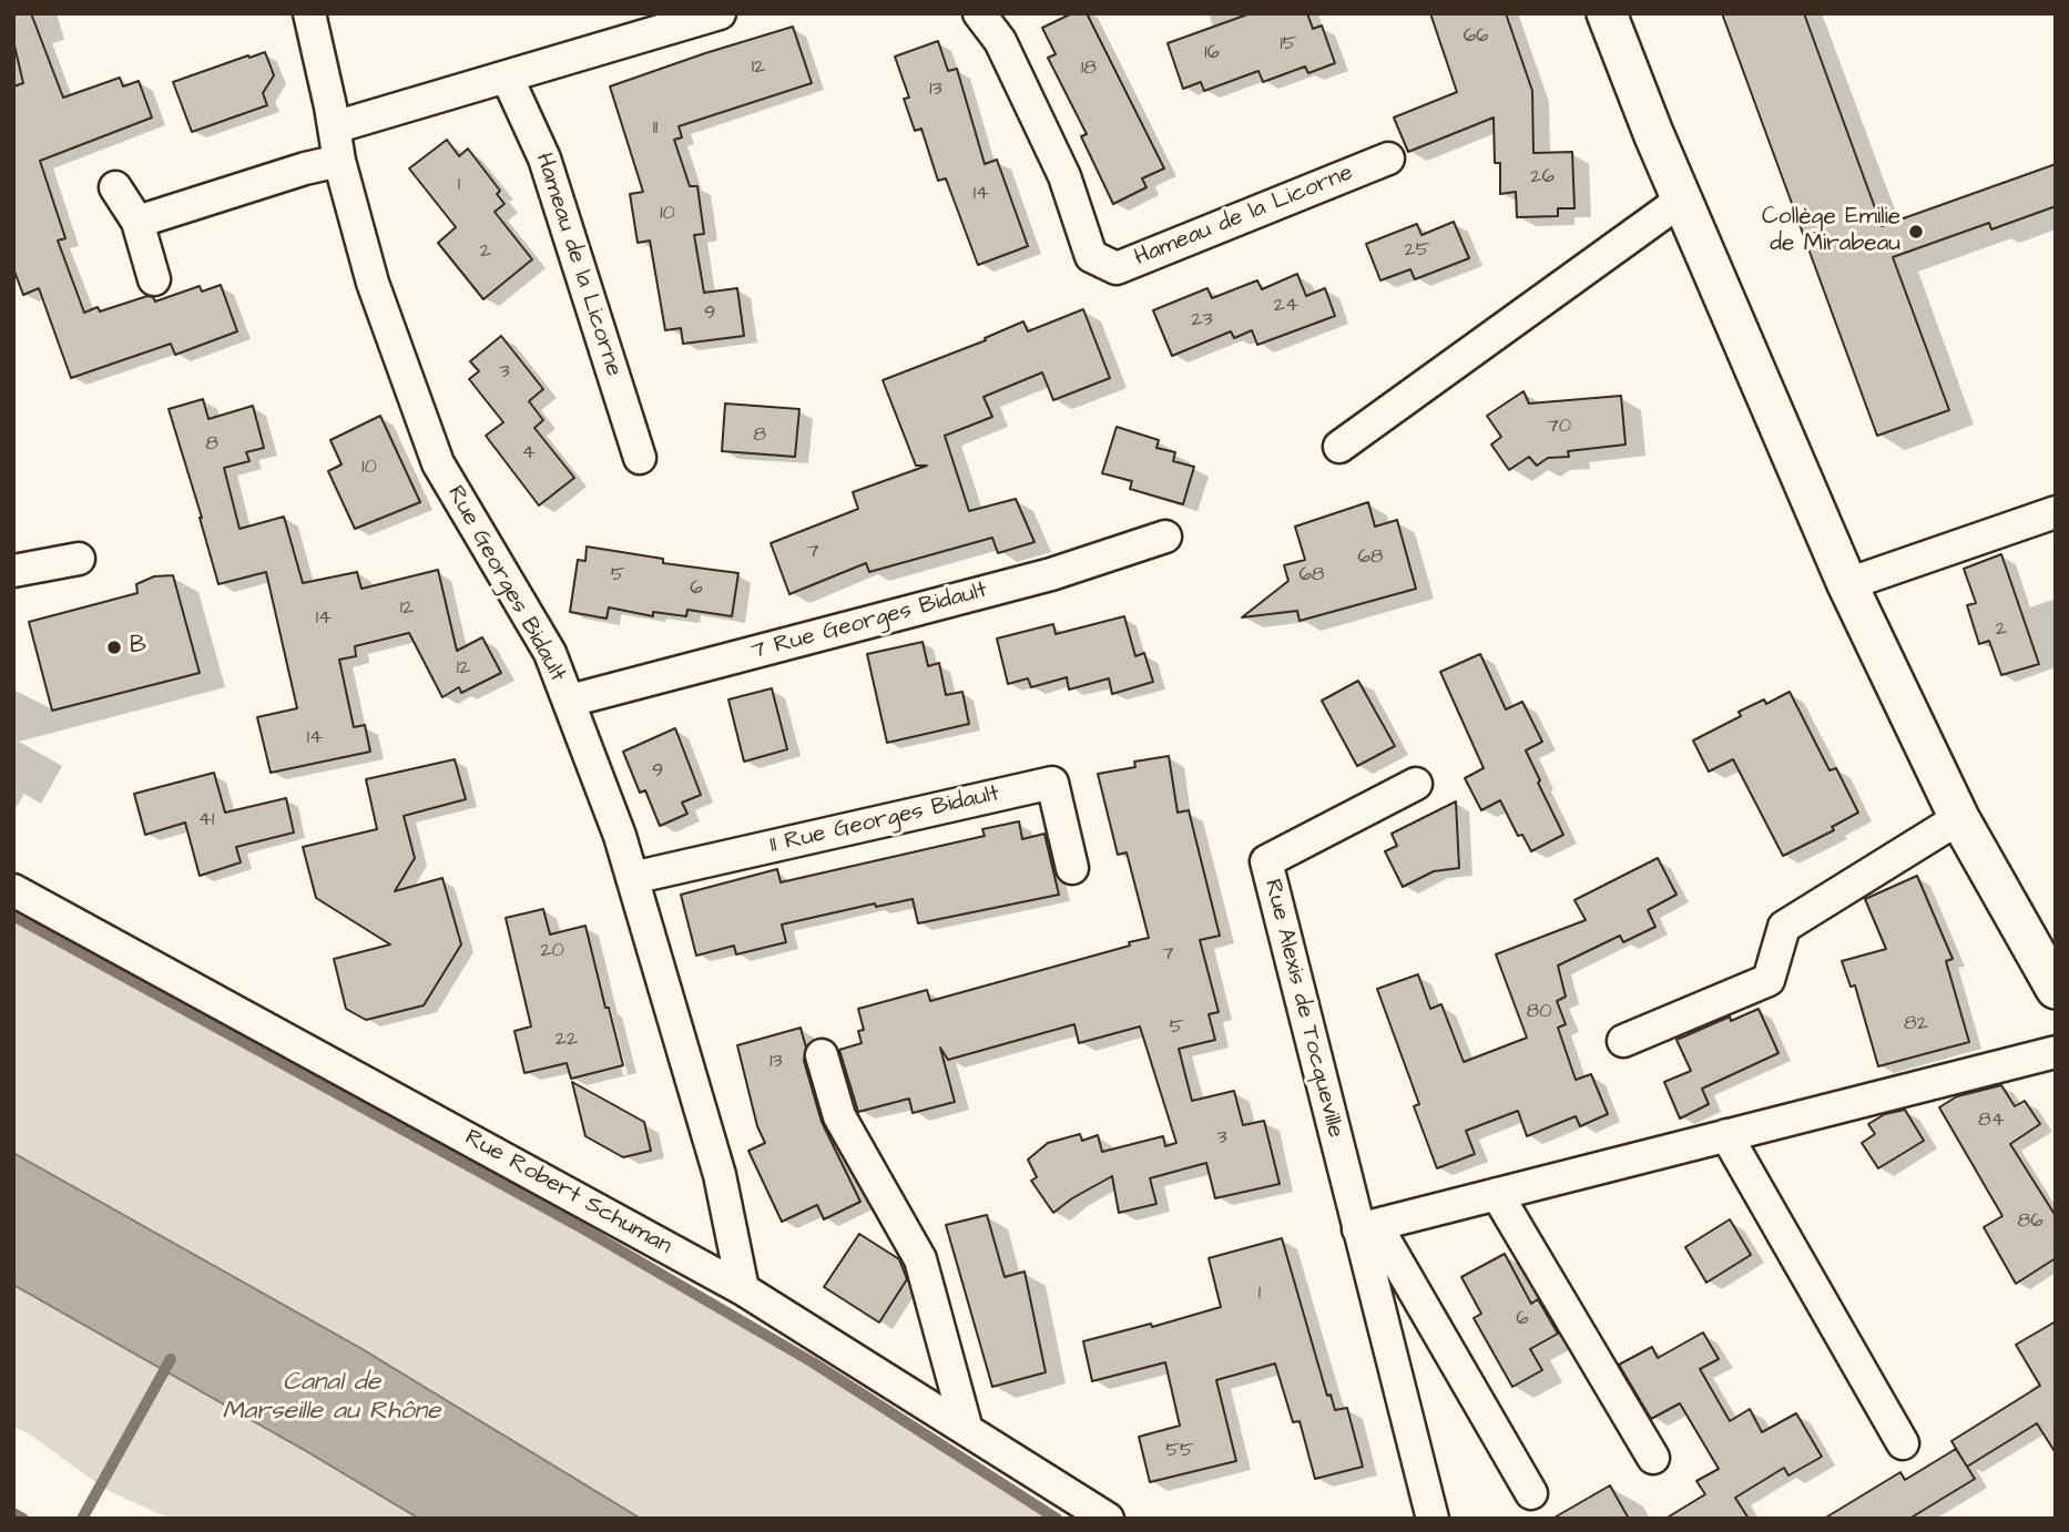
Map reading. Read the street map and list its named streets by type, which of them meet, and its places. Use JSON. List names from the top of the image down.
{
  "streets": {
    "street": [
      "Hameau de la Licorne",
      "Rue Georges Bidault",
      "7 Rue Georges Bidault",
      "11 Rue Georges Bidault",
      "Rue Alexis de Tocqueville",
      "Rue Robert Schuman"
    ]
  },
  "crossings": [
    ["Rue Georges Bidault", "7 Rue Georges Bidault"],
    ["Rue Georges Bidault", "11 Rue Georges Bidault"],
    ["Rue Georges Bidault", "Rue Robert Schuman"]
  ],
  "water": ["Canal de Marseille au Rhône"],
  "places": ["Collège Emilie de Mirabeau", "B"],
  "house_numbers": [
    "66",
    "15",
    "16",
    "12",
    "18",
    "13",
    "11",
    "26",
    "1",
    "14",
    "10",
    "25",
    "2",
    "24",
    "9",
    "23",
    "3",
    "70",
    "8",
    "8",
    "4",
    "10",
    "7",
    "68",
    "5",
    "68",
    "6",
    "12",
    "14",
    "2",
    "12",
    "14",
    "9",
    "41",
    "20",
    "7",
    "80",
    "82",
    "5",
    "22",
    "13",
    "84",
    "3",
    "86",
    "1",
    "6",
    "55"
  ]
}
